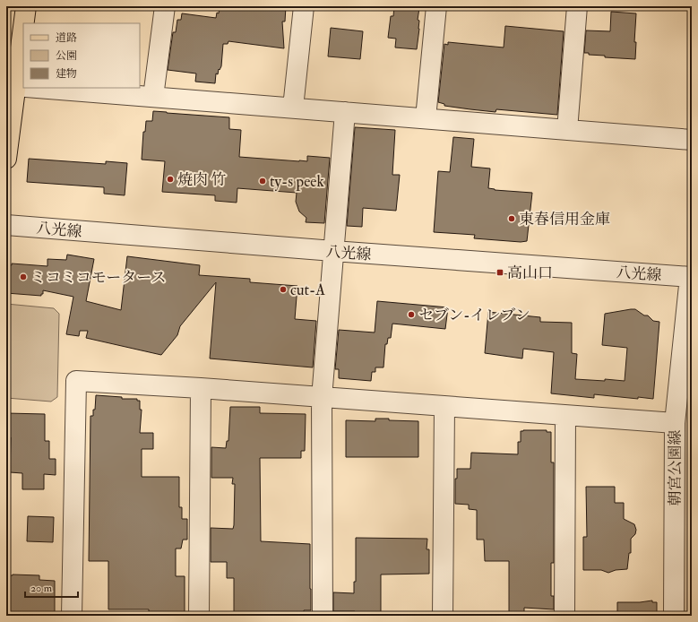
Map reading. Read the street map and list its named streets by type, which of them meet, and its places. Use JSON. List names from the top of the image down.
{
  "streets": {
    "street": ["八光線", "朝宮公園線"]
  },
  "crossings": [
    ["八光線", "朝宮公園線"]
  ],
  "places": {
    "other": [
      "焼肉 竹",
      "ty-s peek",
      "東春信用金庫",
      "ミコミコモータース",
      "cut-A",
      "セブン-イレブン"
    ],
    "transit": ["高山口"]
  },
  "legend": ["道路", "公園", "建物"],
  "scale_bar": "20 m"
}
